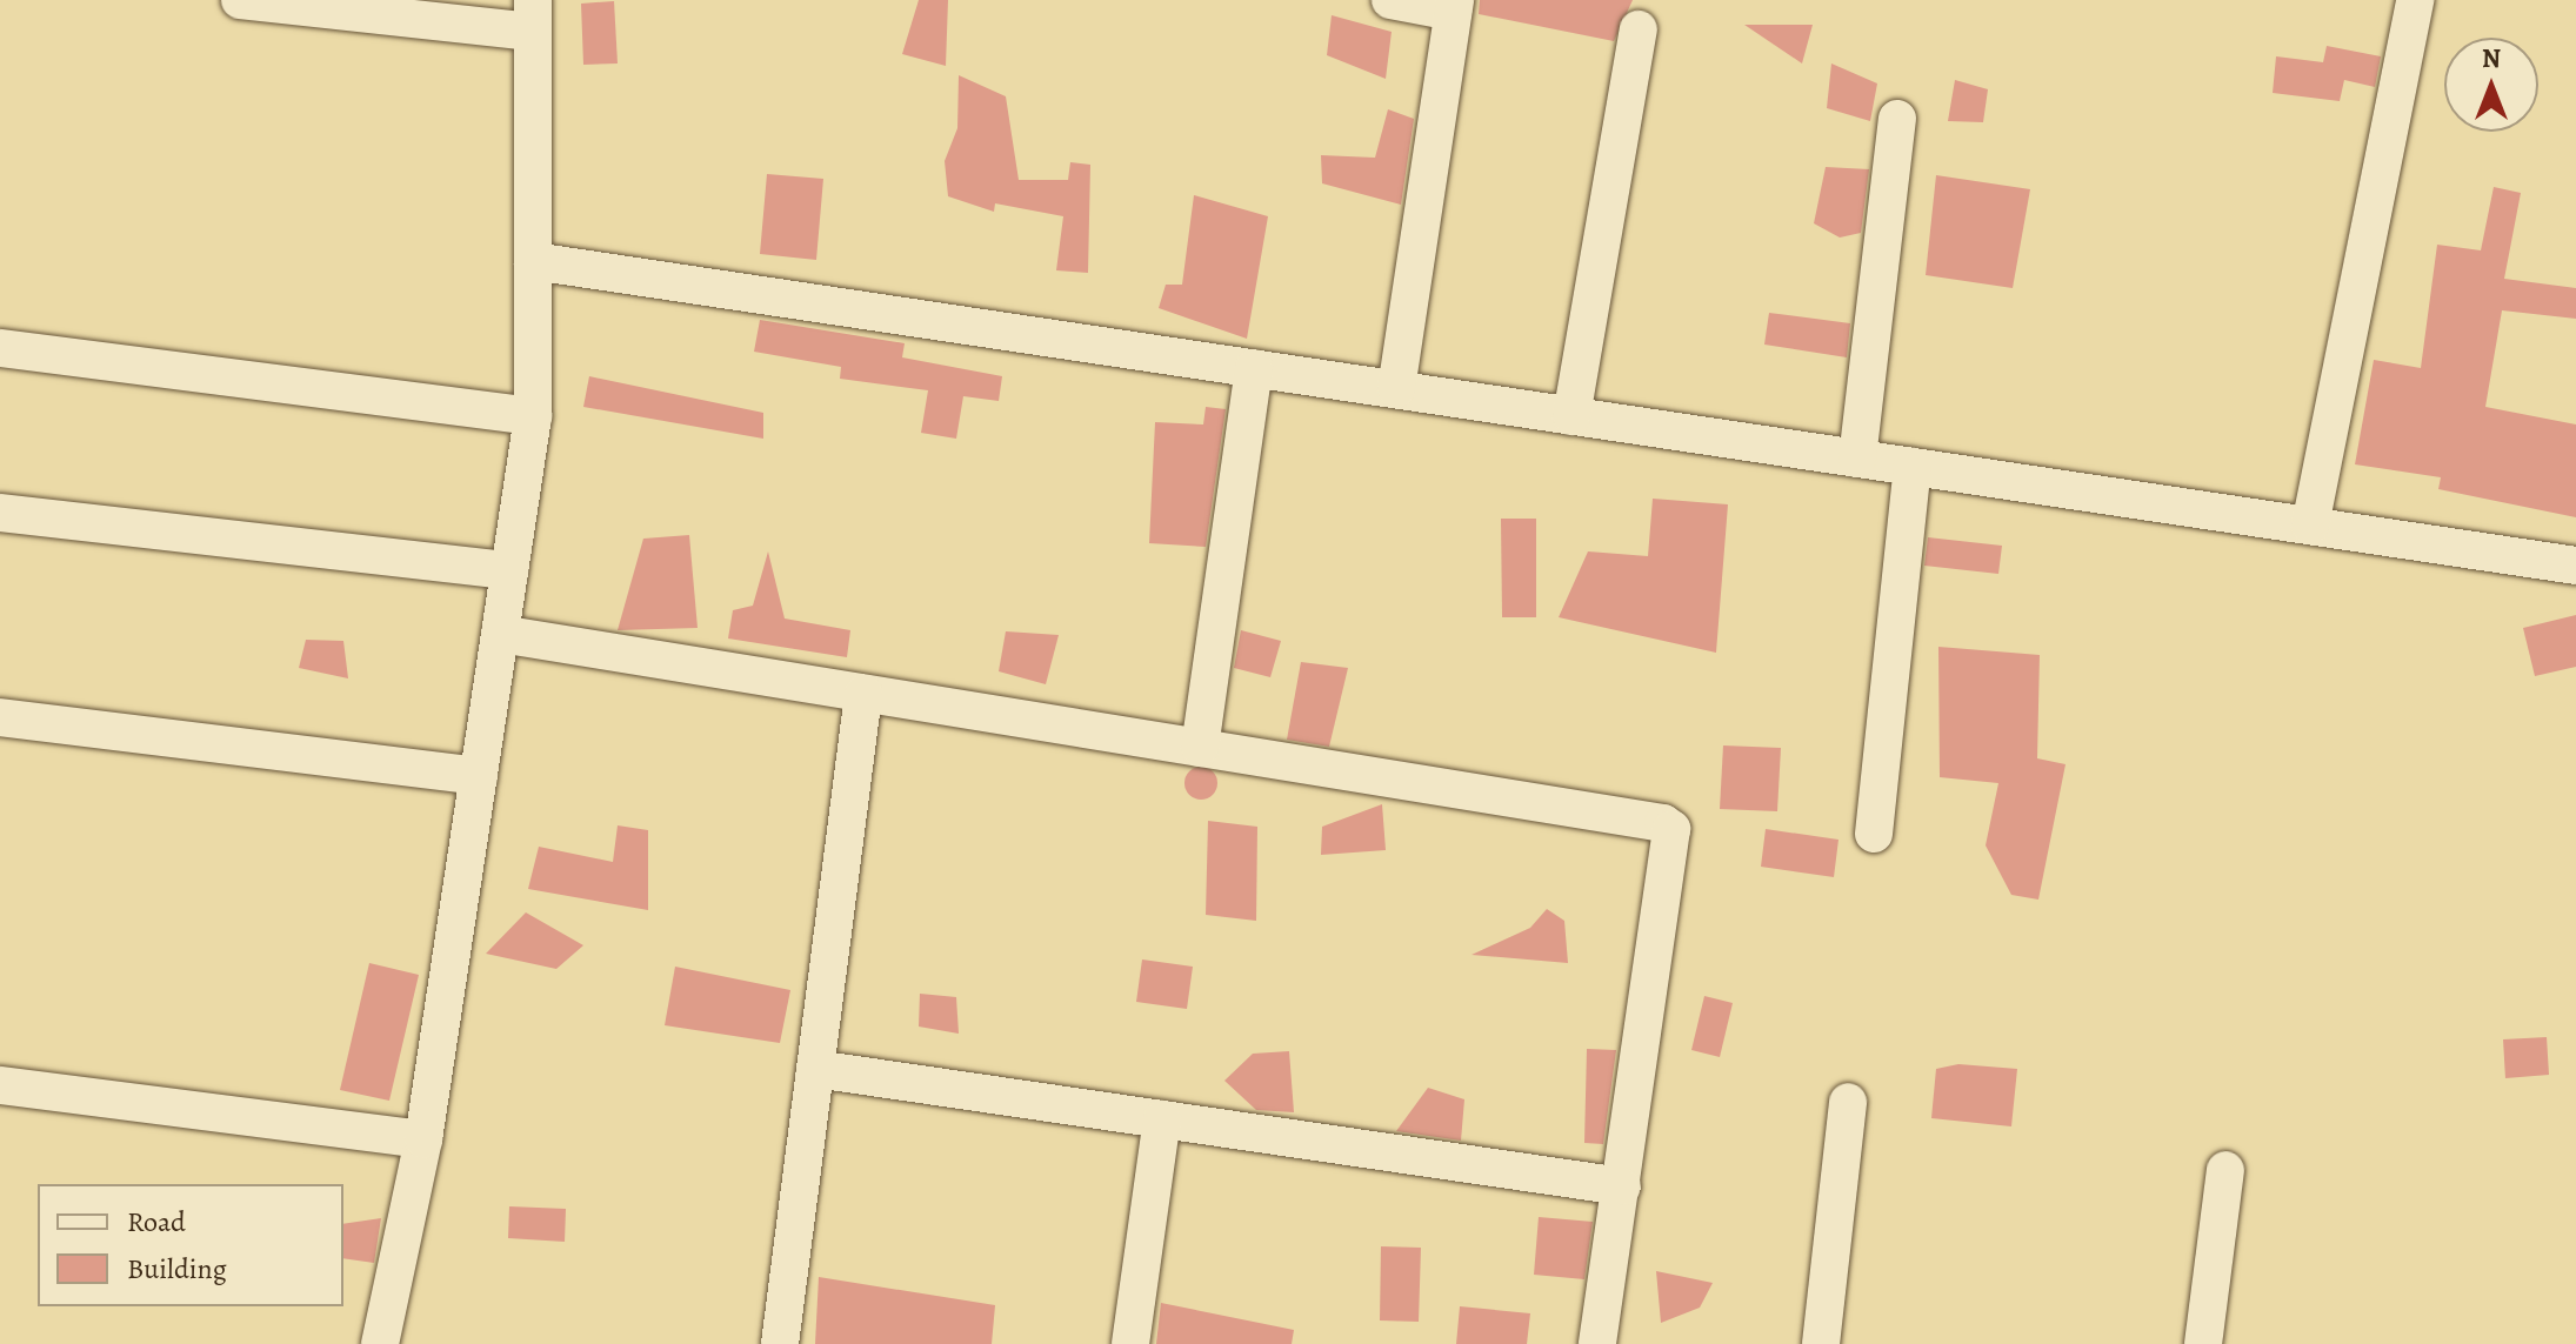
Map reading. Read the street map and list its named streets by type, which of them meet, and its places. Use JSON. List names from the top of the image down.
{
  "legend": ["Road", "Building"],
  "north": "top"
}
